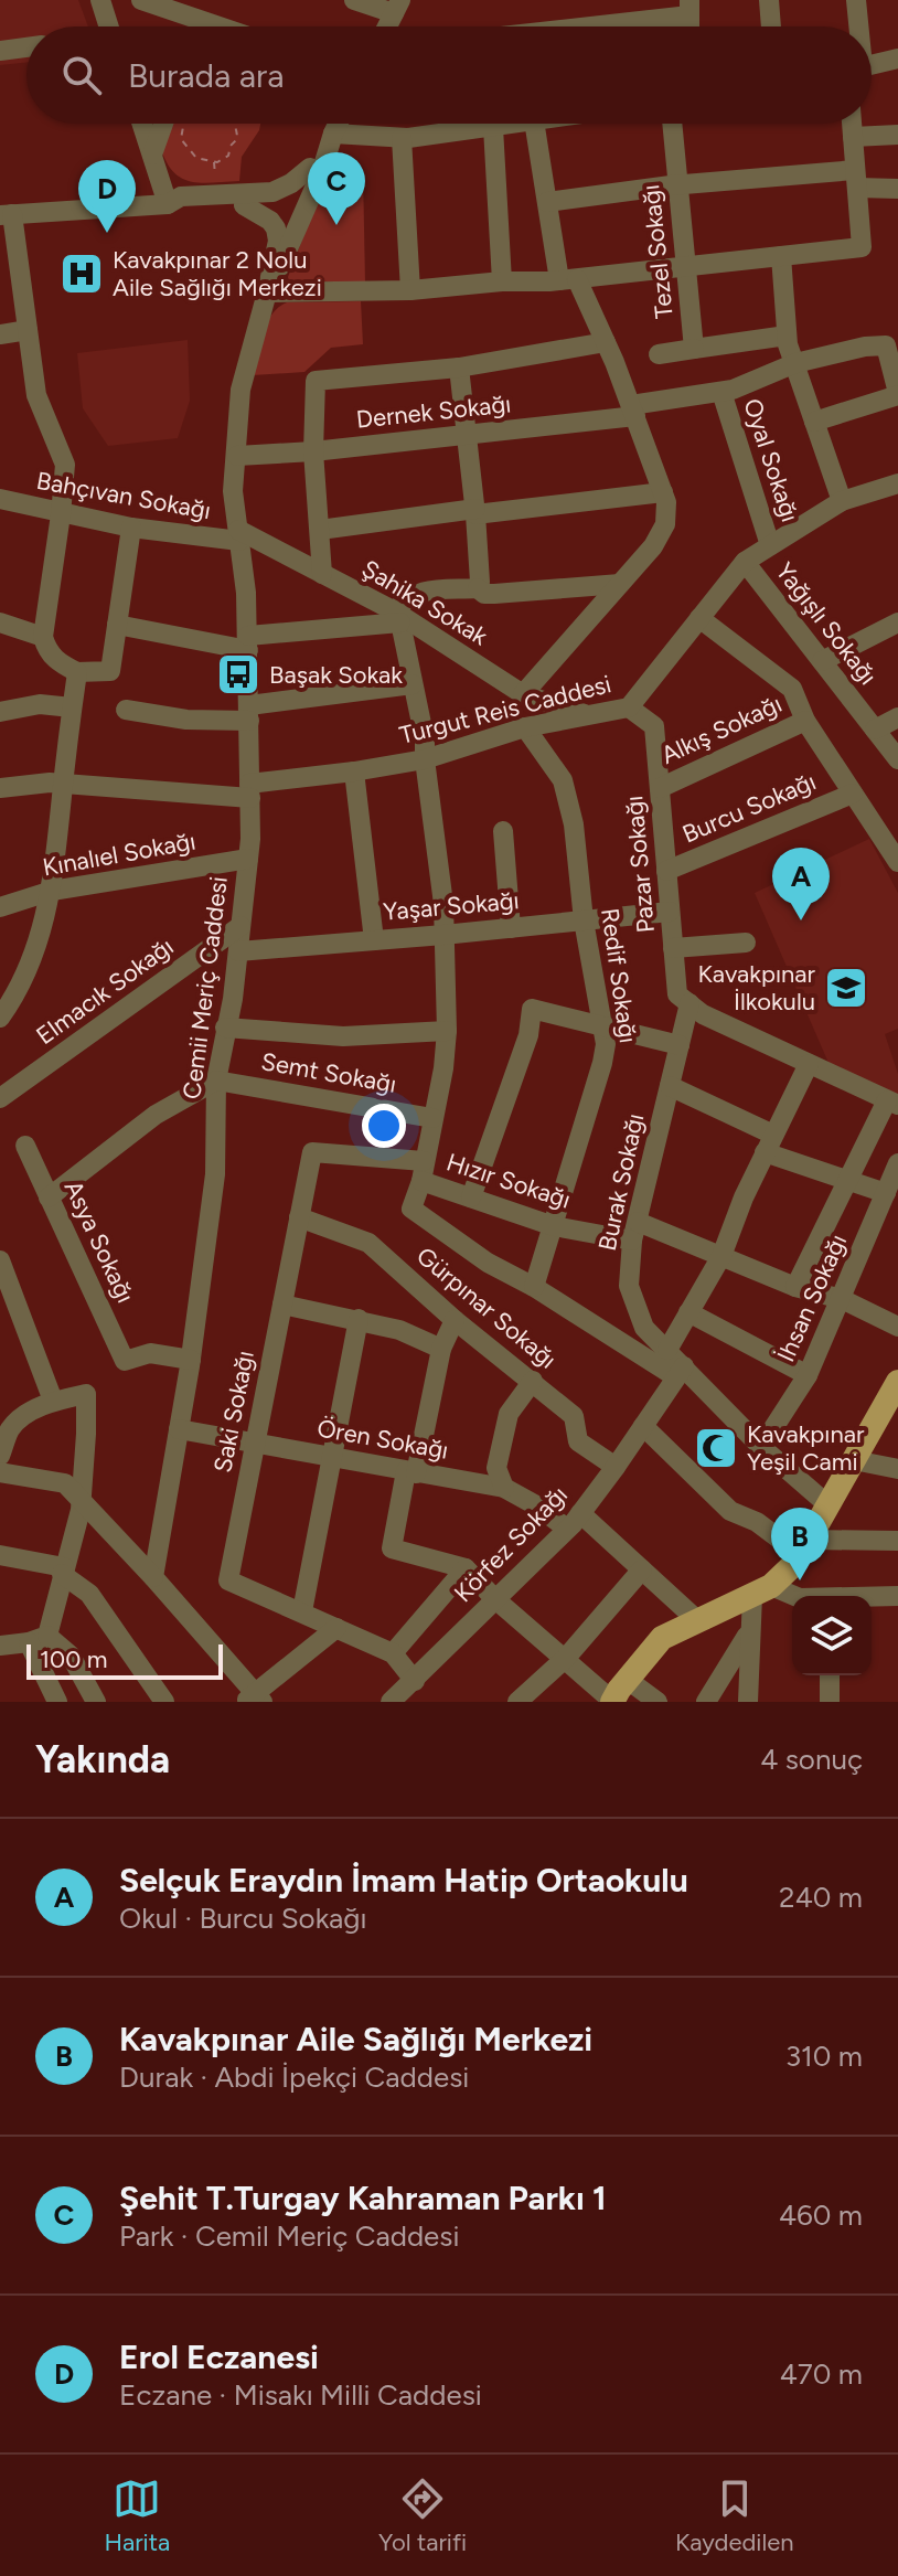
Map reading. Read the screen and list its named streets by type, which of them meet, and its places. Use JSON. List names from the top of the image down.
{
  "streets": {
    "street": [
      "Tezel Sokağı",
      "Dernek Sokağı",
      "Oyal Sokağı",
      "Bahçıvan Sokağı",
      "Şahika Sokak",
      "Yağışlı Sokağı",
      "Turgut Reis Caddesi",
      "Alkış Sokağı",
      "Burcu Sokağı",
      "Kınalıel Sokağı",
      "Pazar Sokağı",
      "Yaşar Sokağı",
      "Redif Sokağı",
      "Cemii Meriç Caddesi",
      "Elmacık Sokağı",
      "Semt Sokağı",
      "Hızır Sokağı",
      "Burak Sokağı",
      "Asya Sokağı",
      "İhsan Sokağı",
      "Gürpınar Sokağı",
      "Saki Sokağı",
      "Ören Sokağı",
      "Körfez Sokağı"
    ]
  },
  "crossings": [
    ["Dernek Sokağı", "Oyal Sokağı"],
    ["Dernek Sokağı", "Cemii Meriç Caddesi"],
    ["Oyal Sokağı", "Turgut Reis Caddesi"],
    ["Bahçıvan Sokağı", "Şahika Sokak"],
    ["Bahçıvan Sokağı", "Cemii Meriç Caddesi"],
    ["Şahika Sokak", "Turgut Reis Caddesi"],
    ["Şahika Sokak", "Cemii Meriç Caddesi"],
    ["Yağışlı Sokağı", "Turgut Reis Caddesi"],
    ["Turgut Reis Caddesi", "Pazar Sokağı"],
    ["Turgut Reis Caddesi", "Redif Sokağı"],
    ["Turgut Reis Caddesi", "Cemii Meriç Caddesi"],
    ["Alkış Sokağı", "Pazar Sokağı"],
    ["Burcu Sokağı", "Pazar Sokağı"],
    ["Kınalıel Sokağı", "Cemii Meriç Caddesi"],
    ["Pazar Sokağı", "Yaşar Sokağı"],
    ["Pazar Sokağı", "Burak Sokağı"],
    ["Yaşar Sokağı", "Redif Sokağı"],
    ["Yaşar Sokağı", "Cemii Meriç Caddesi"],
    ["Redif Sokağı", "Hızır Sokağı"],
    ["Cemii Meriç Caddesi", "Elmacık Sokağı"],
    ["Cemii Meriç Caddesi", "Semt Sokağı"],
    ["Cemii Meriç Caddesi", "Asya Sokağı"],
    ["Cemii Meriç Caddesi", "Ören Sokağı"],
    ["Hızır Sokağı", "Burak Sokağı"],
    ["Hızır Sokağı", "İhsan Sokağı"],
    ["Hızır Sokağı", "Saki Sokağı"],
    ["Burak Sokağı", "İhsan Sokağı"],
    ["Burak Sokağı", "Körfez Sokağı"],
    ["Gürpınar Sokağı", "Saki Sokağı"],
    ["Gürpınar Sokağı", "Körfez Sokağı"],
    ["Saki Sokağı", "Ören Sokağı"],
    ["Saki Sokağı", "Körfez Sokağı"],
    ["Ören Sokağı", "Körfez Sokağı"]
  ],
  "places": {
    "hospital": ["Kavakpınar 2 Nolu Aile Sağlığı Merkezi"],
    "bus stop": ["Başak Sokak"],
    "school or university": ["Kavakpınar İlkokulu"],
    "mosque": ["Kavakpınar Yeşil Cami"]
  },
  "scale_bar": "100 m",
  "page": {
    "search": "Burada ara",
    "pins": [
      "C",
      "D",
      "A",
      "B"
    ],
    "scale": "100 m",
    "heading": ["Yakında", "4 sonuç"],
    "list": [
      {
        "mark": "A",
        "name": "Selçuk Eraydın İmam Hatip Ortaokulu",
        "note": "Okul · Burcu Sokağı",
        "value": "240 m"
      },
      {
        "mark": "B",
        "name": "Kavakpınar Aile Sağlığı Merkezi",
        "note": "Durak · Abdi İpekçi Caddesi",
        "value": "310 m"
      },
      {
        "mark": "C",
        "name": "Şehit T.Turgay Kahraman Parkı 1",
        "note": "Park · Cemil Meriç Caddesi",
        "value": "460 m"
      },
      {
        "mark": "D",
        "name": "Erol Eczanesi",
        "note": "Eczane · Misakı Milli Caddesi",
        "value": "470 m"
      }
    ],
    "nav": ["Harita", "Yol tarifi", "Kaydedilen"]
  }
}
